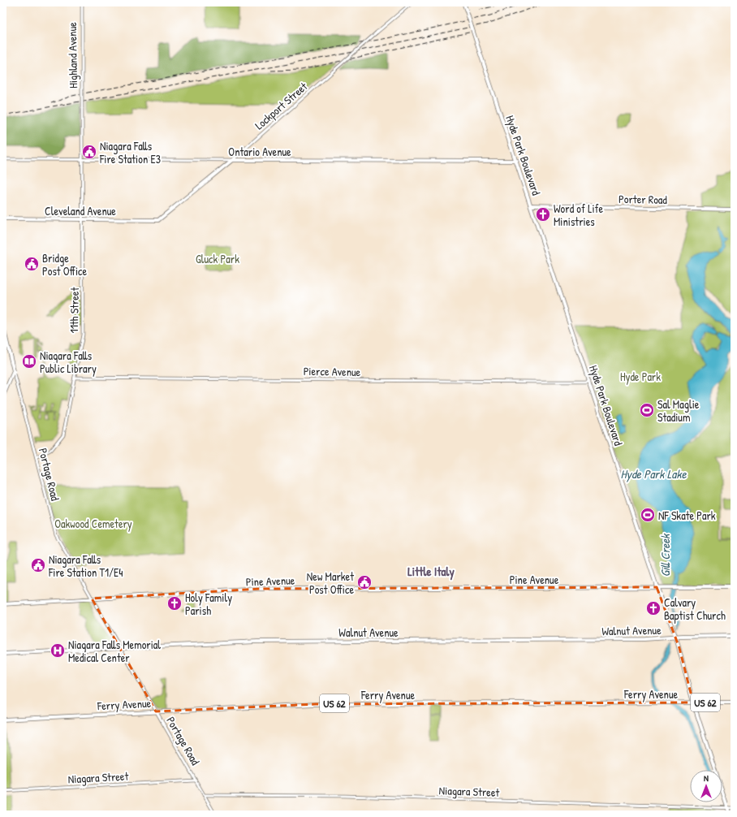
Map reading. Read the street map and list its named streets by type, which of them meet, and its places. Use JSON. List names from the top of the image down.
{
  "streets": {
    "main road": [
      "Lockport Street",
      "Ontario Avenue",
      "Hyde Park Boulevard",
      "Porter Road",
      "Cleveland Avenue",
      "Pine Avenue",
      "Walnut Avenue",
      "Ferry Avenue",
      "US 62"
    ],
    "street": [
      "Highland Avenue",
      "11th Street",
      "Pierce Avenue",
      "Portage Road",
      "Niagara Street"
    ]
  },
  "crossings": [
    ["Highland Avenue", "11th Street"],
    ["Lockport Street", "Ontario Avenue"],
    ["Lockport Street", "Cleveland Avenue"],
    ["Ontario Avenue", "Hyde Park Boulevard"],
    ["Ontario Avenue", "11th Street"],
    ["Hyde Park Boulevard", "Porter Road"],
    ["Hyde Park Boulevard", "Pierce Avenue"],
    ["Hyde Park Boulevard", "Pine Avenue"],
    ["Hyde Park Boulevard", "Walnut Avenue"],
    ["Hyde Park Boulevard", "Ferry Avenue"],
    ["Hyde Park Boulevard", "Niagara Street"],
    ["Cleveland Avenue", "11th Street"],
    ["11th Street", "Pierce Avenue"],
    ["11th Street", "Portage Road"],
    ["Portage Road", "Pine Avenue"],
    ["Portage Road", "Walnut Avenue"],
    ["Portage Road", "Ferry Avenue"],
    ["Portage Road", "Niagara Street"]
  ],
  "districts": ["Little Italy"],
  "water": ["Hyde Park Lake", "Gill Creek"],
  "parks": ["Gluck Park", "Hyde Park", "Oakwood Cemetery"],
  "places": {
    "public building": [
      "Niagara Falls Fire Station E3",
      "Bridge Post Office",
      "Niagara Falls Fire Station T1/E4",
      "New Market Post Office"
    ],
    "church": ["Word of Life Ministries", "Holy Family Parish", "Calvary Baptist Church"],
    "library": ["Niagara Falls Public Library"],
    "sports": ["Sal Maglie Stadium", "NF Skate Park"],
    "hospital": ["Niagara Falls Memorial Medical Center"]
  },
  "north": "top"
}
